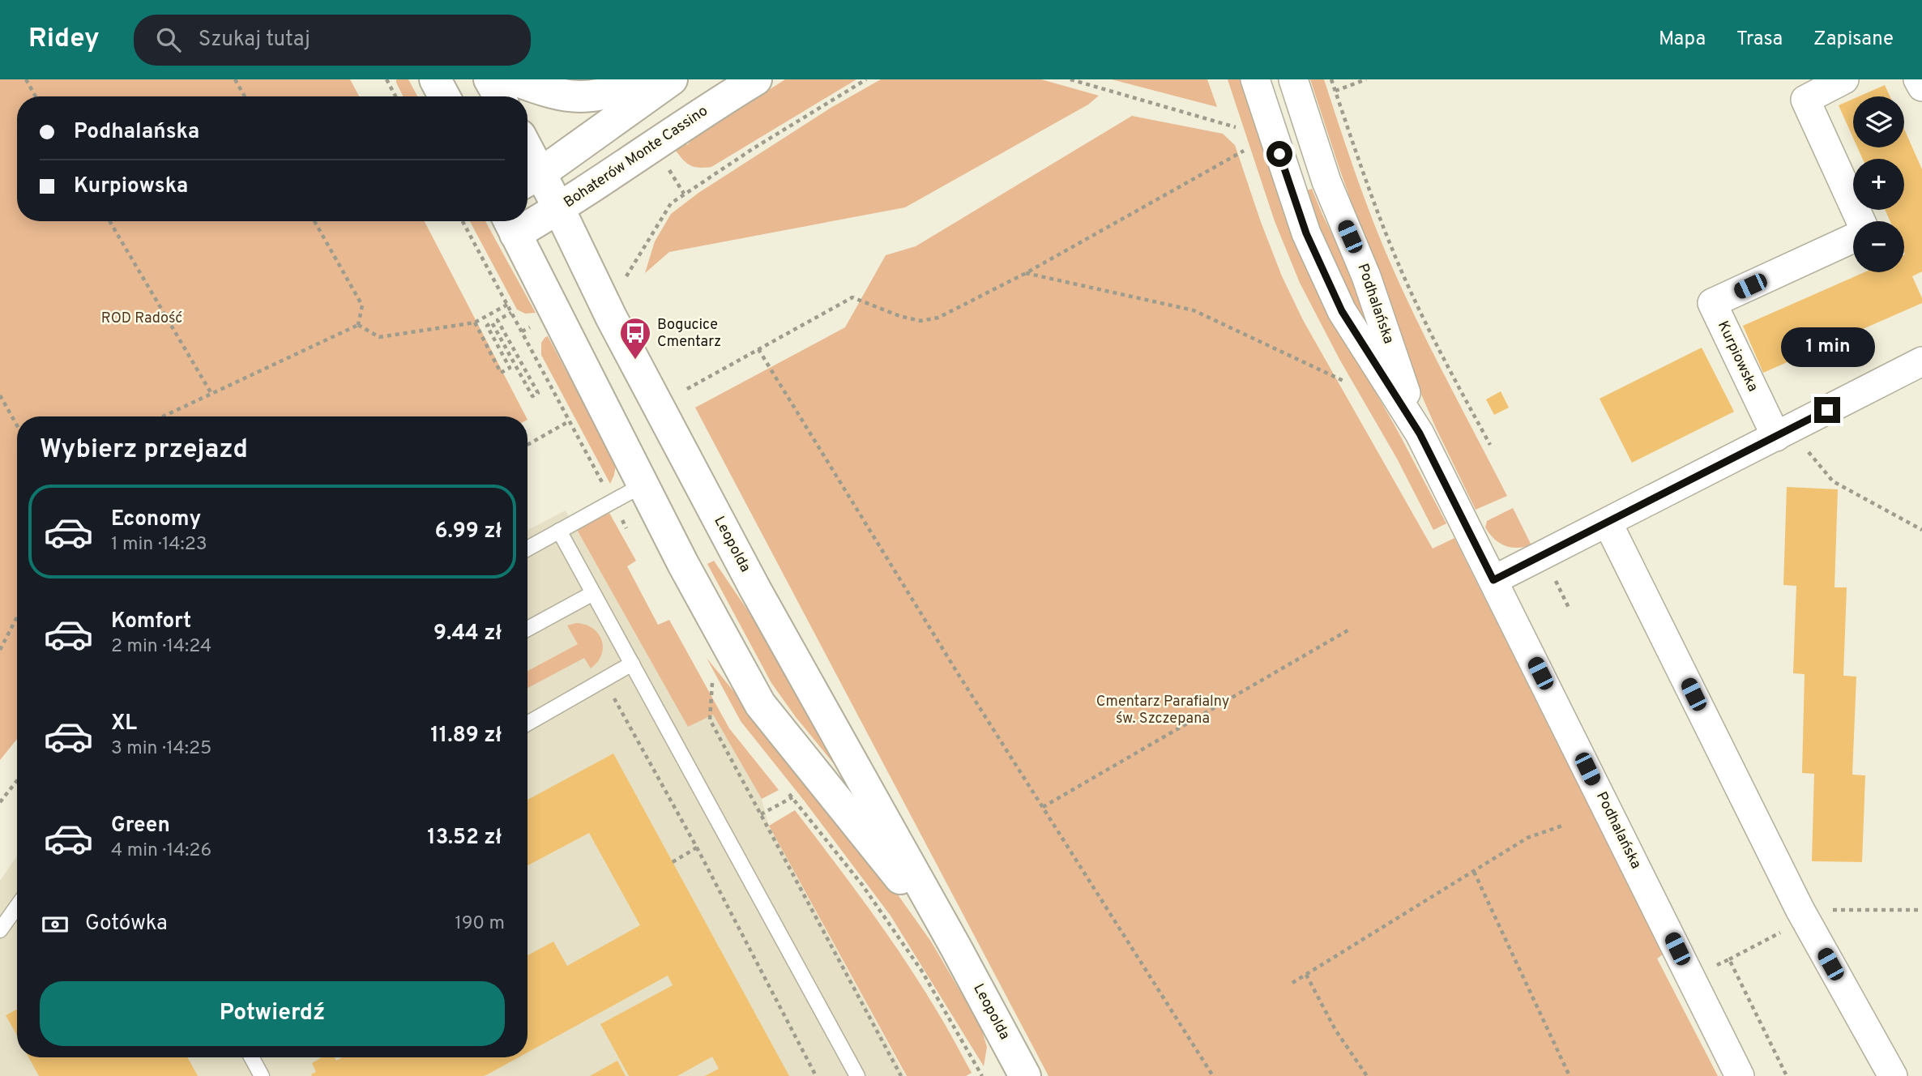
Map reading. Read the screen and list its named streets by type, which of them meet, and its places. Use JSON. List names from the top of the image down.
{
  "streets": {
    "street": [
      "Bohaterów Monte Cassino",
      "Podhalańska",
      "Kurpiowska",
      "Leopolda"
    ]
  },
  "crossings": [
    ["Bohaterów Monte Cassino", "Leopolda"]
  ],
  "parks": ["ROD Radość", "Cmentarz Parafialny św. Szczepana"],
  "places": {
    "bus stop": ["Bogucice Cmentarz"]
  },
  "page": {
    "header": "Ridey",
    "search": "Szukaj tutaj",
    "nav": ["Mapa", "Trasa", "Zapisane"],
    "map_buttons": ["+", "−"],
    "banner": ["Podhalańska", "Kurpiowska"],
    "bubble": "1 min",
    "heading": "Wybierz przejazd",
    "list": [
      {
        "name": "Economy",
        "note": "1 min · 14:23",
        "value": "6.99 zł"
      },
      {
        "name": "Komfort",
        "note": "2 min · 14:24",
        "value": "9.44 zł"
      },
      {
        "name": "XL",
        "note": "3 min · 14:25",
        "value": "11.89 zł"
      },
      {
        "name": "Green",
        "note": "4 min · 14:26",
        "value": "13.52 zł"
      }
    ],
    "pay": ["Gotówka", "190 m"],
    "buttons": "Potwierdź"
  }
}
